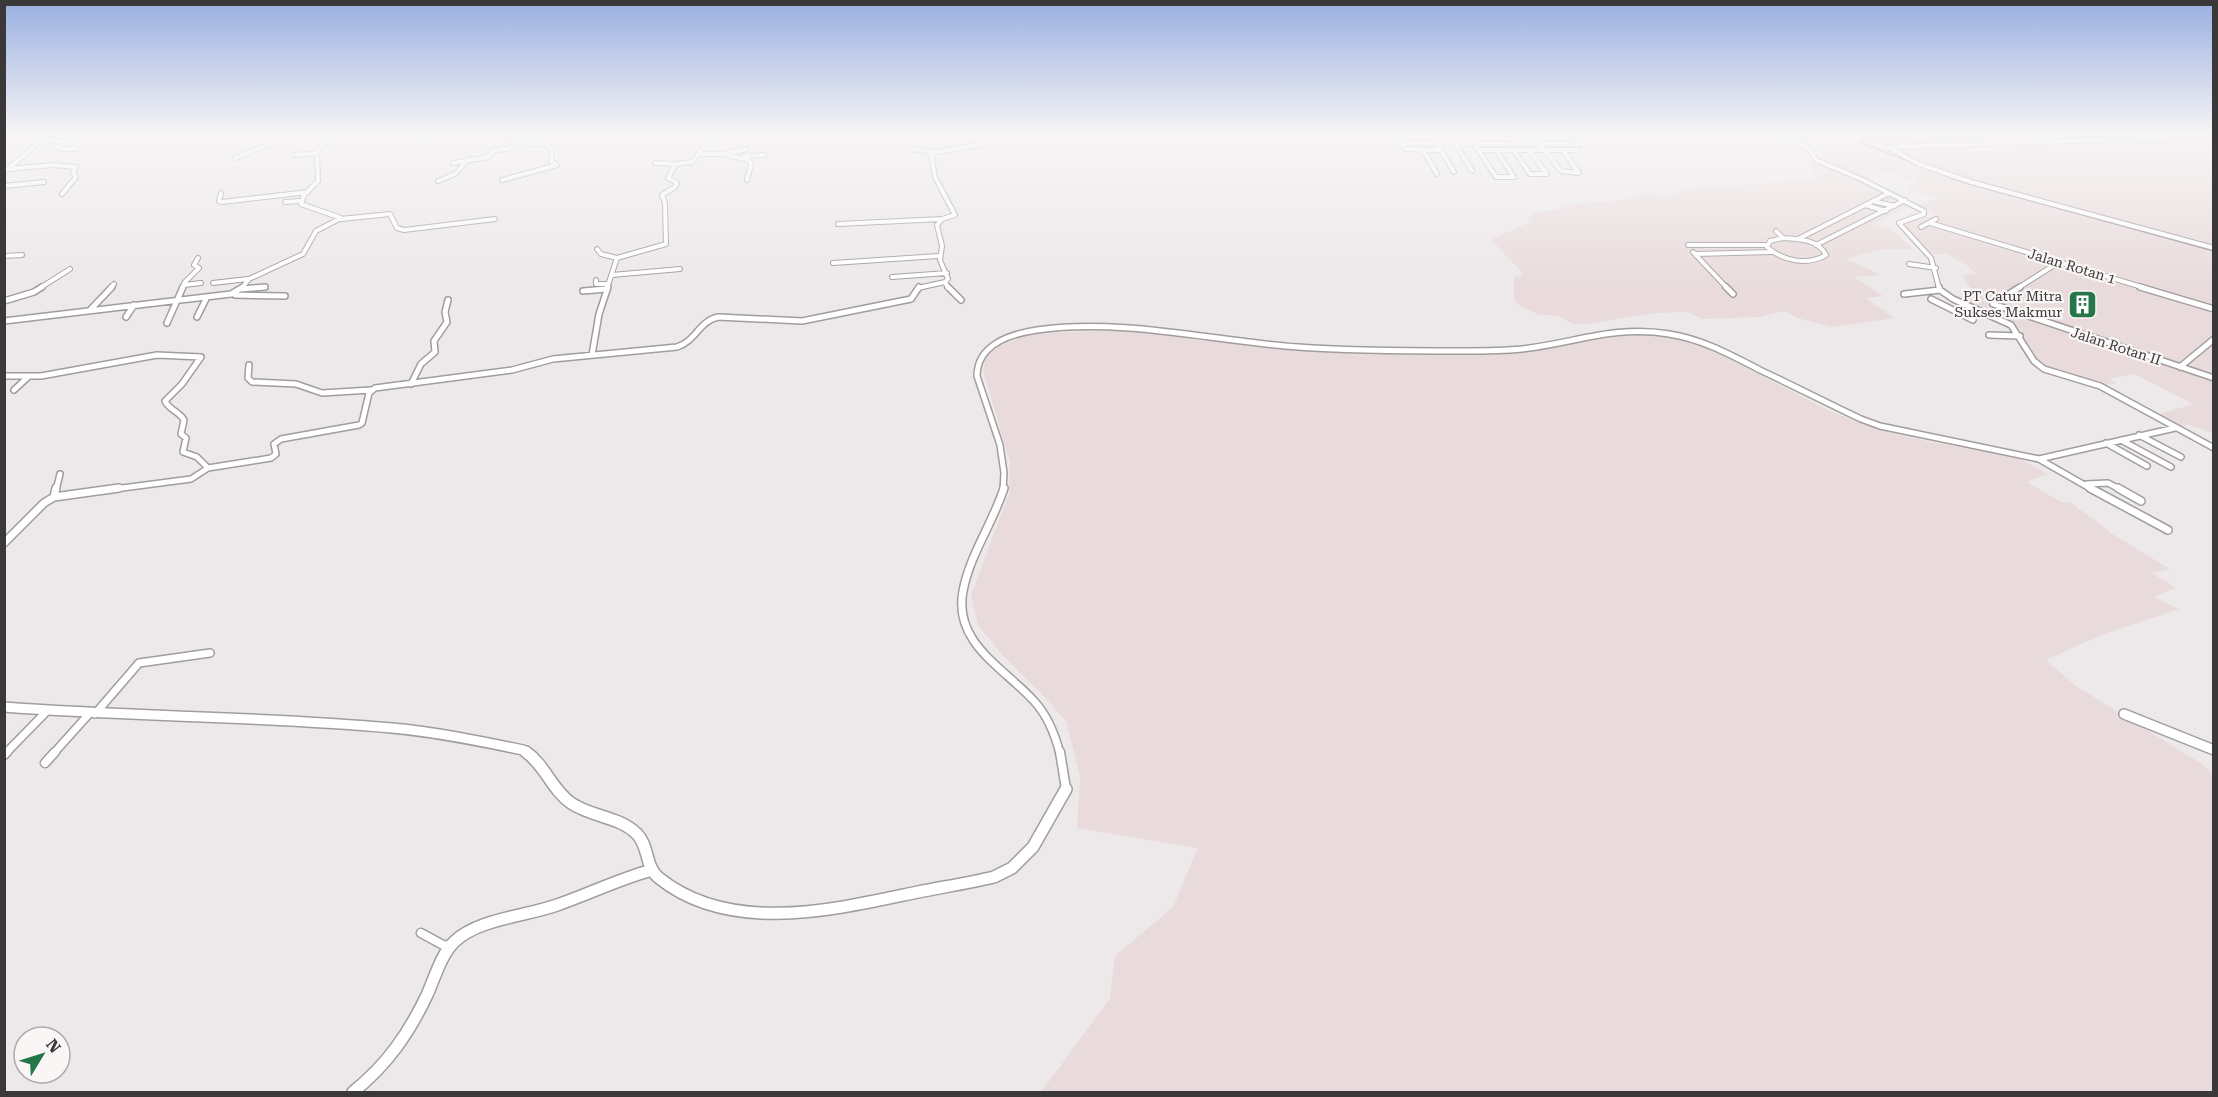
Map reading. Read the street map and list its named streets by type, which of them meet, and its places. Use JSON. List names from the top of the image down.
{
  "streets": {
    "street": ["Jalan Rotan 1", "Jalan Rotan II"]
  },
  "crossings": [
    ["Jalan Rotan 1", "Jalan Rotan II"]
  ],
  "places": {
    "building": ["PT Catur Mitra Sukses Makmur"]
  },
  "north": "top right"
}
